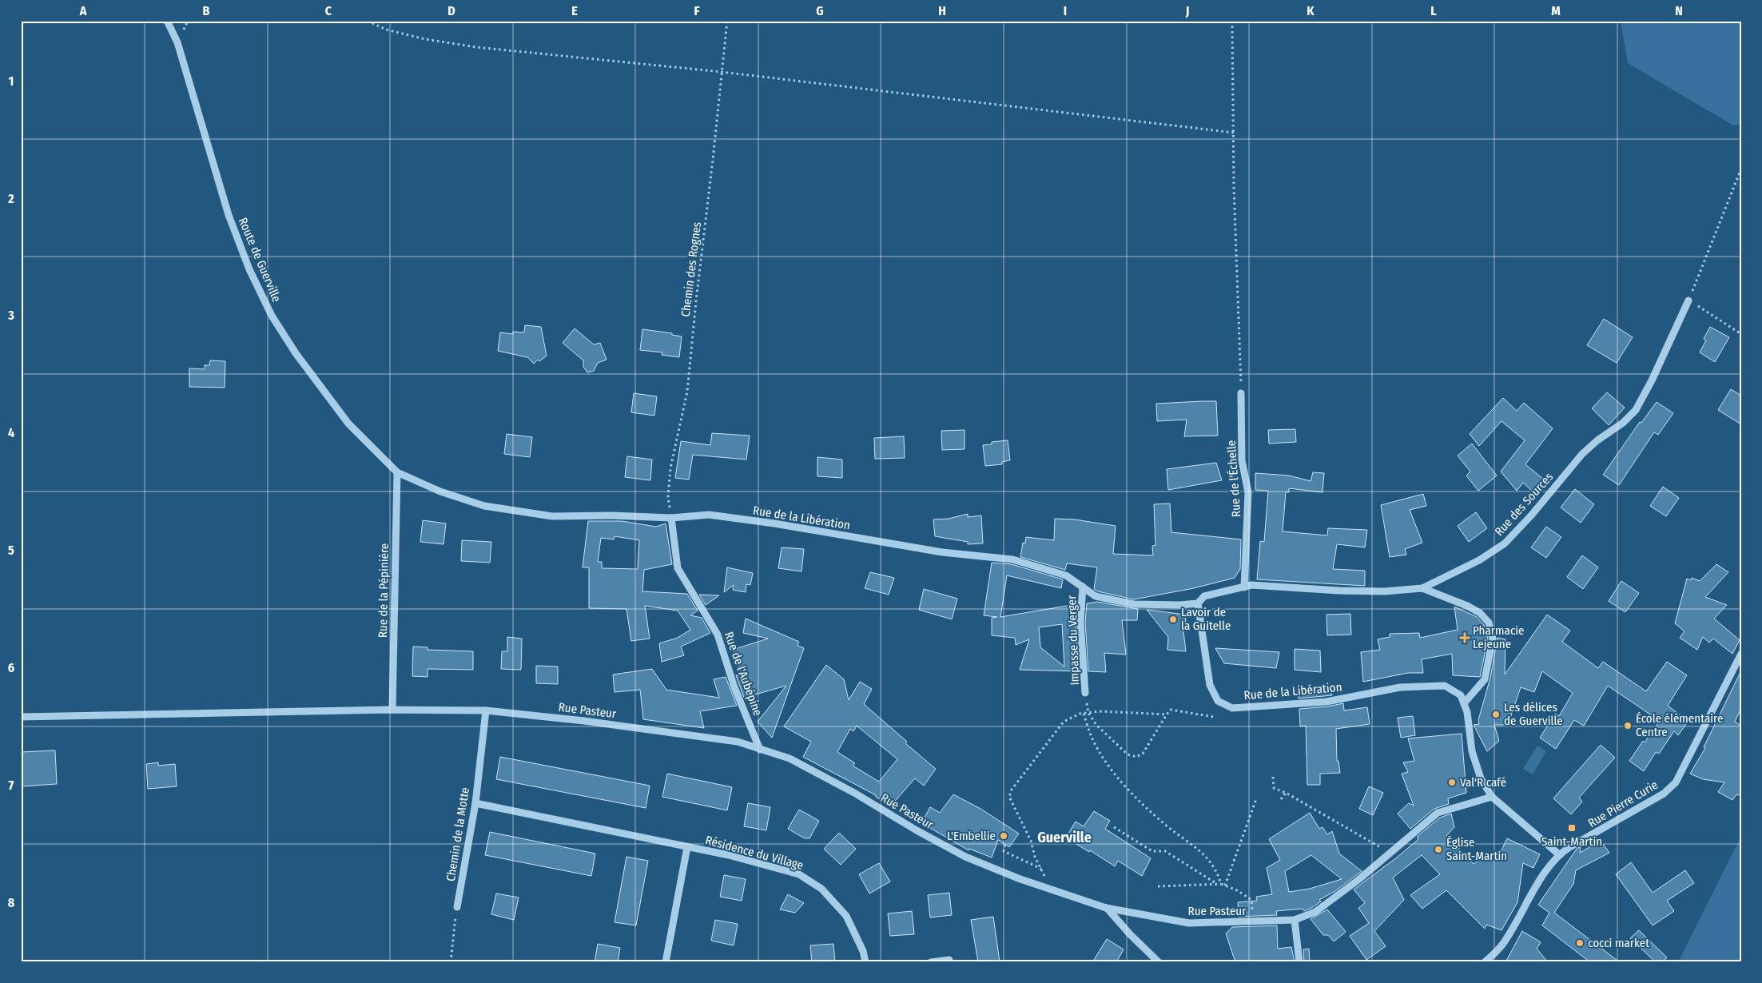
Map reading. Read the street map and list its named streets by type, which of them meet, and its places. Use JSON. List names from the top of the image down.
{
  "streets": {
    "street": [
      "Route de Guerville",
      "Rue de l'Échelle",
      "Rue des Sources",
      "Rue de la Libération",
      "Rue de la Pépinière",
      "Impasse du Verger",
      "Rue de l'Aubépine",
      "Rue Pasteur",
      "Rue Pierre Curie",
      "Chemin de la Motte",
      "Résidence du Village"
    ],
    "path": ["Chemin des Rognes"]
  },
  "crossings": [
    ["Route de Guerville", "Rue de la Libération"],
    ["Route de Guerville", "Rue de la Pépinière"],
    ["Chemin des Rognes", "Rue de la Libération"],
    ["Chemin des Rognes", "Rue de l'Aubépine"],
    ["Rue de l'Échelle", "Rue des Sources"],
    ["Rue de l'Échelle", "Rue de la Libération"],
    ["Rue des Sources", "Rue de la Libération"],
    ["Rue de la Libération", "Rue de la Pépinière"],
    ["Rue de la Libération", "Impasse du Verger"],
    ["Rue de la Libération", "Rue de l'Aubépine"],
    ["Rue de la Pépinière", "Rue Pasteur"],
    ["Rue de l'Aubépine", "Rue Pasteur"],
    ["Rue Pasteur", "Chemin de la Motte"],
    ["Chemin de la Motte", "Résidence du Village"]
  ],
  "districts": ["Guerville"],
  "places": {
    "other": [
      "Lavoir de la Guitelle",
      "Les délices de Guerville",
      "École élémentaire Centre",
      "Val'R café",
      "L'Embellie",
      "Église Saint-Martin",
      "cocci market"
    ],
    "health": ["Pharmacie Lejeune"],
    "transit": ["Saint-Martin"]
  },
  "grid": {
    "columns": [
      "A",
      "B",
      "C",
      "D",
      "E",
      "F",
      "G",
      "H",
      "I",
      "J",
      "K",
      "L",
      "M",
      "N"
    ],
    "rows": [
      "1",
      "2",
      "3",
      "4",
      "5",
      "6",
      "7",
      "8"
    ]
  }
}
